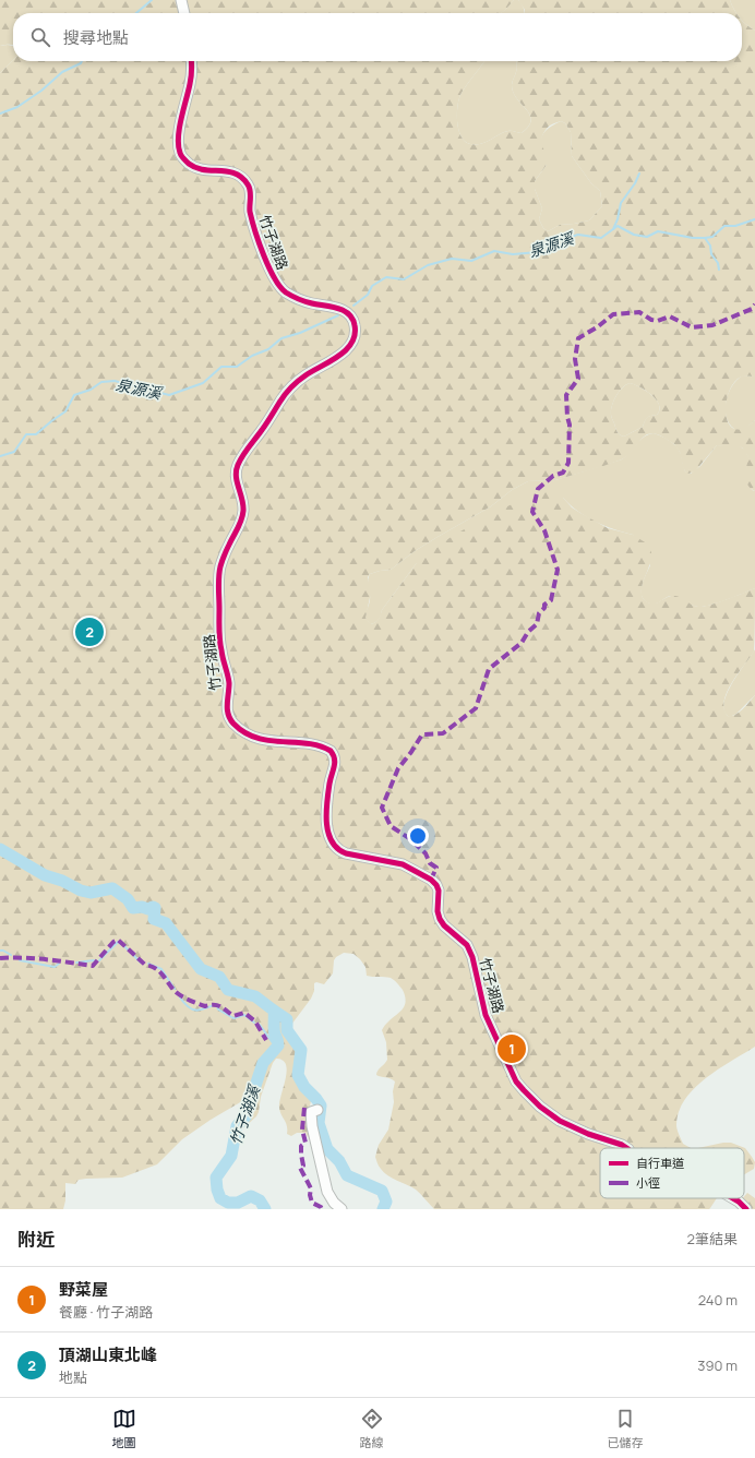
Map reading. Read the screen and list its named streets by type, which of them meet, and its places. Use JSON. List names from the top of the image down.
{
  "streets": {
    "street": ["竹子湖路"]
  },
  "water": ["泉源溪", "竹子湖溪"],
  "legend": ["自行車道", "小徑"],
  "page": {
    "search": "搜尋地點",
    "pins": ["2", "1"],
    "heading": ["附近", "2筆結果"],
    "list": [
      {
        "mark": "1",
        "name": "野菜屋",
        "note": "餐廳 · 竹子湖路",
        "value": "240 m"
      },
      {
        "mark": "2",
        "name": "頂湖山東北峰",
        "note": "地點",
        "value": "390 m"
      }
    ],
    "nav": ["地圖", "路線", "已儲存"]
  }
}
